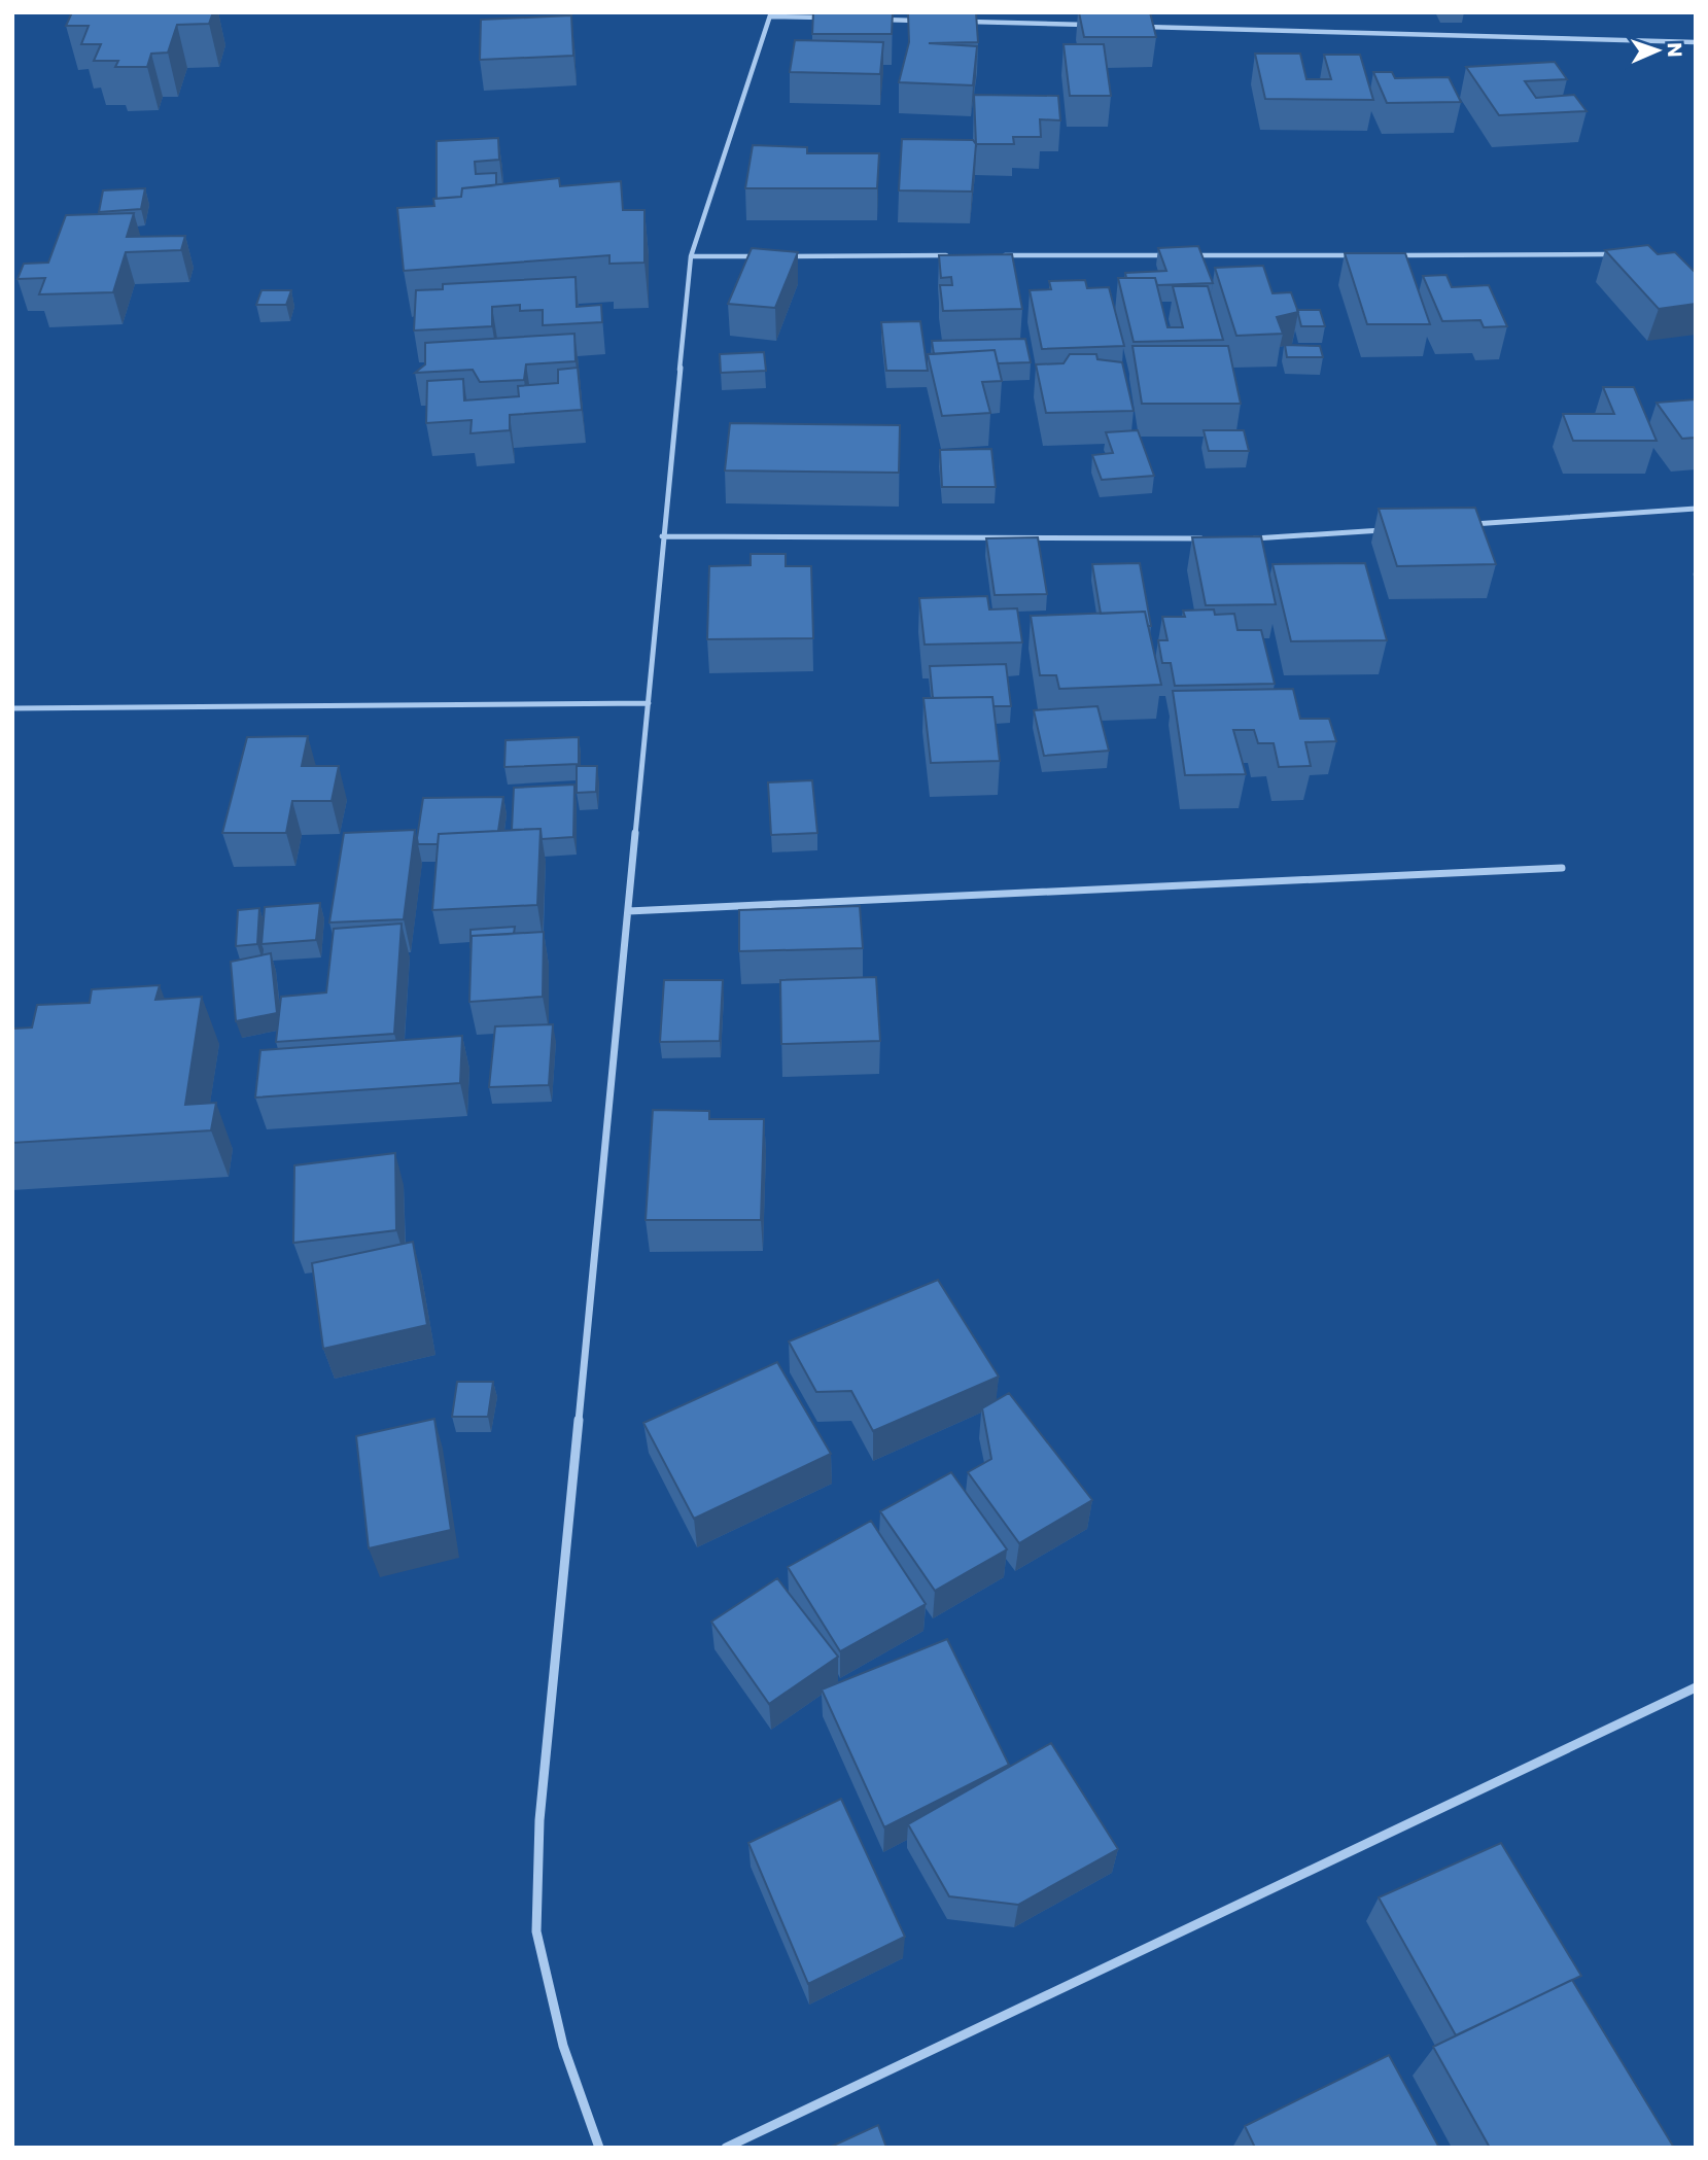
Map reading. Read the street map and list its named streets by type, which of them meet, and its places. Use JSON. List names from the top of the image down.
{
  "north": "right"
}
